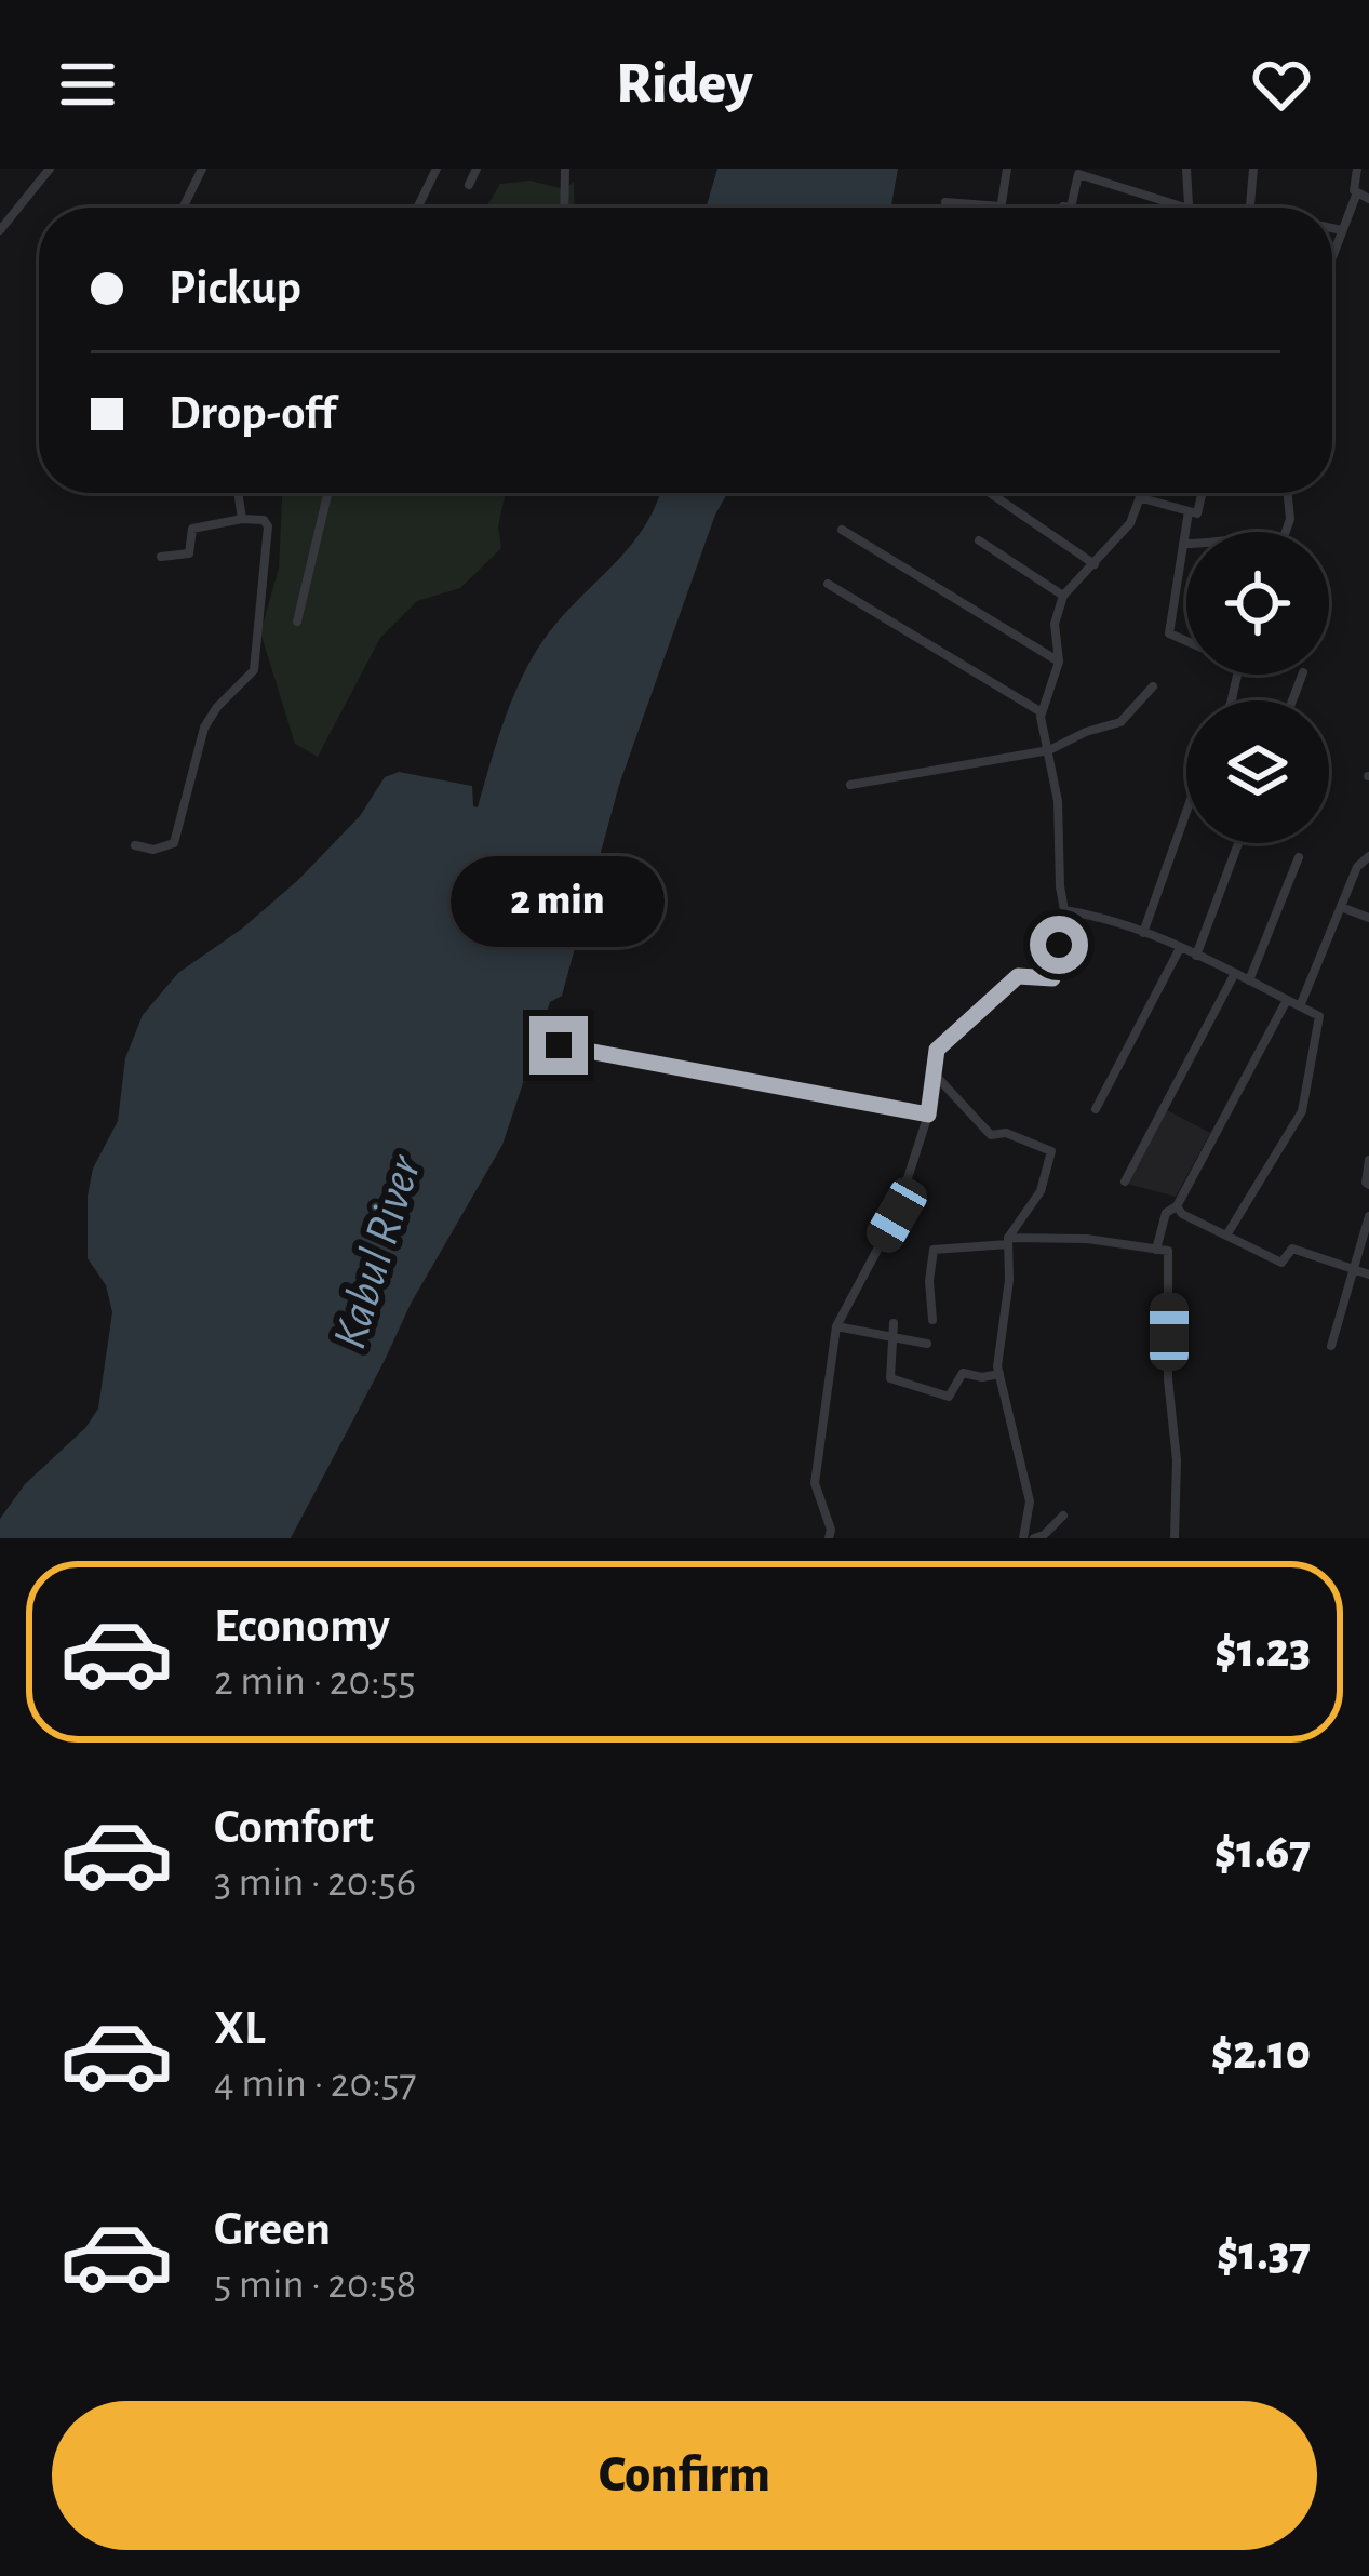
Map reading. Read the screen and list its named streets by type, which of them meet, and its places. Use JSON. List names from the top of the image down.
{
  "water": ["Kabul River"],
  "page": {
    "header": "Ridey",
    "banner": ["Pickup", "Drop-off"],
    "bubble": "2 min",
    "list": [
      {
        "name": "Economy",
        "note": "2 min · 20:55",
        "value": "$1.23"
      },
      {
        "name": "Comfort",
        "note": "3 min · 20:56",
        "value": "$1.67"
      },
      {
        "name": "XL",
        "note": "4 min · 20:57",
        "value": "$2.10"
      },
      {
        "name": "Green",
        "note": "5 min · 20:58",
        "value": "$1.37"
      }
    ],
    "buttons": "Confirm"
  }
}
